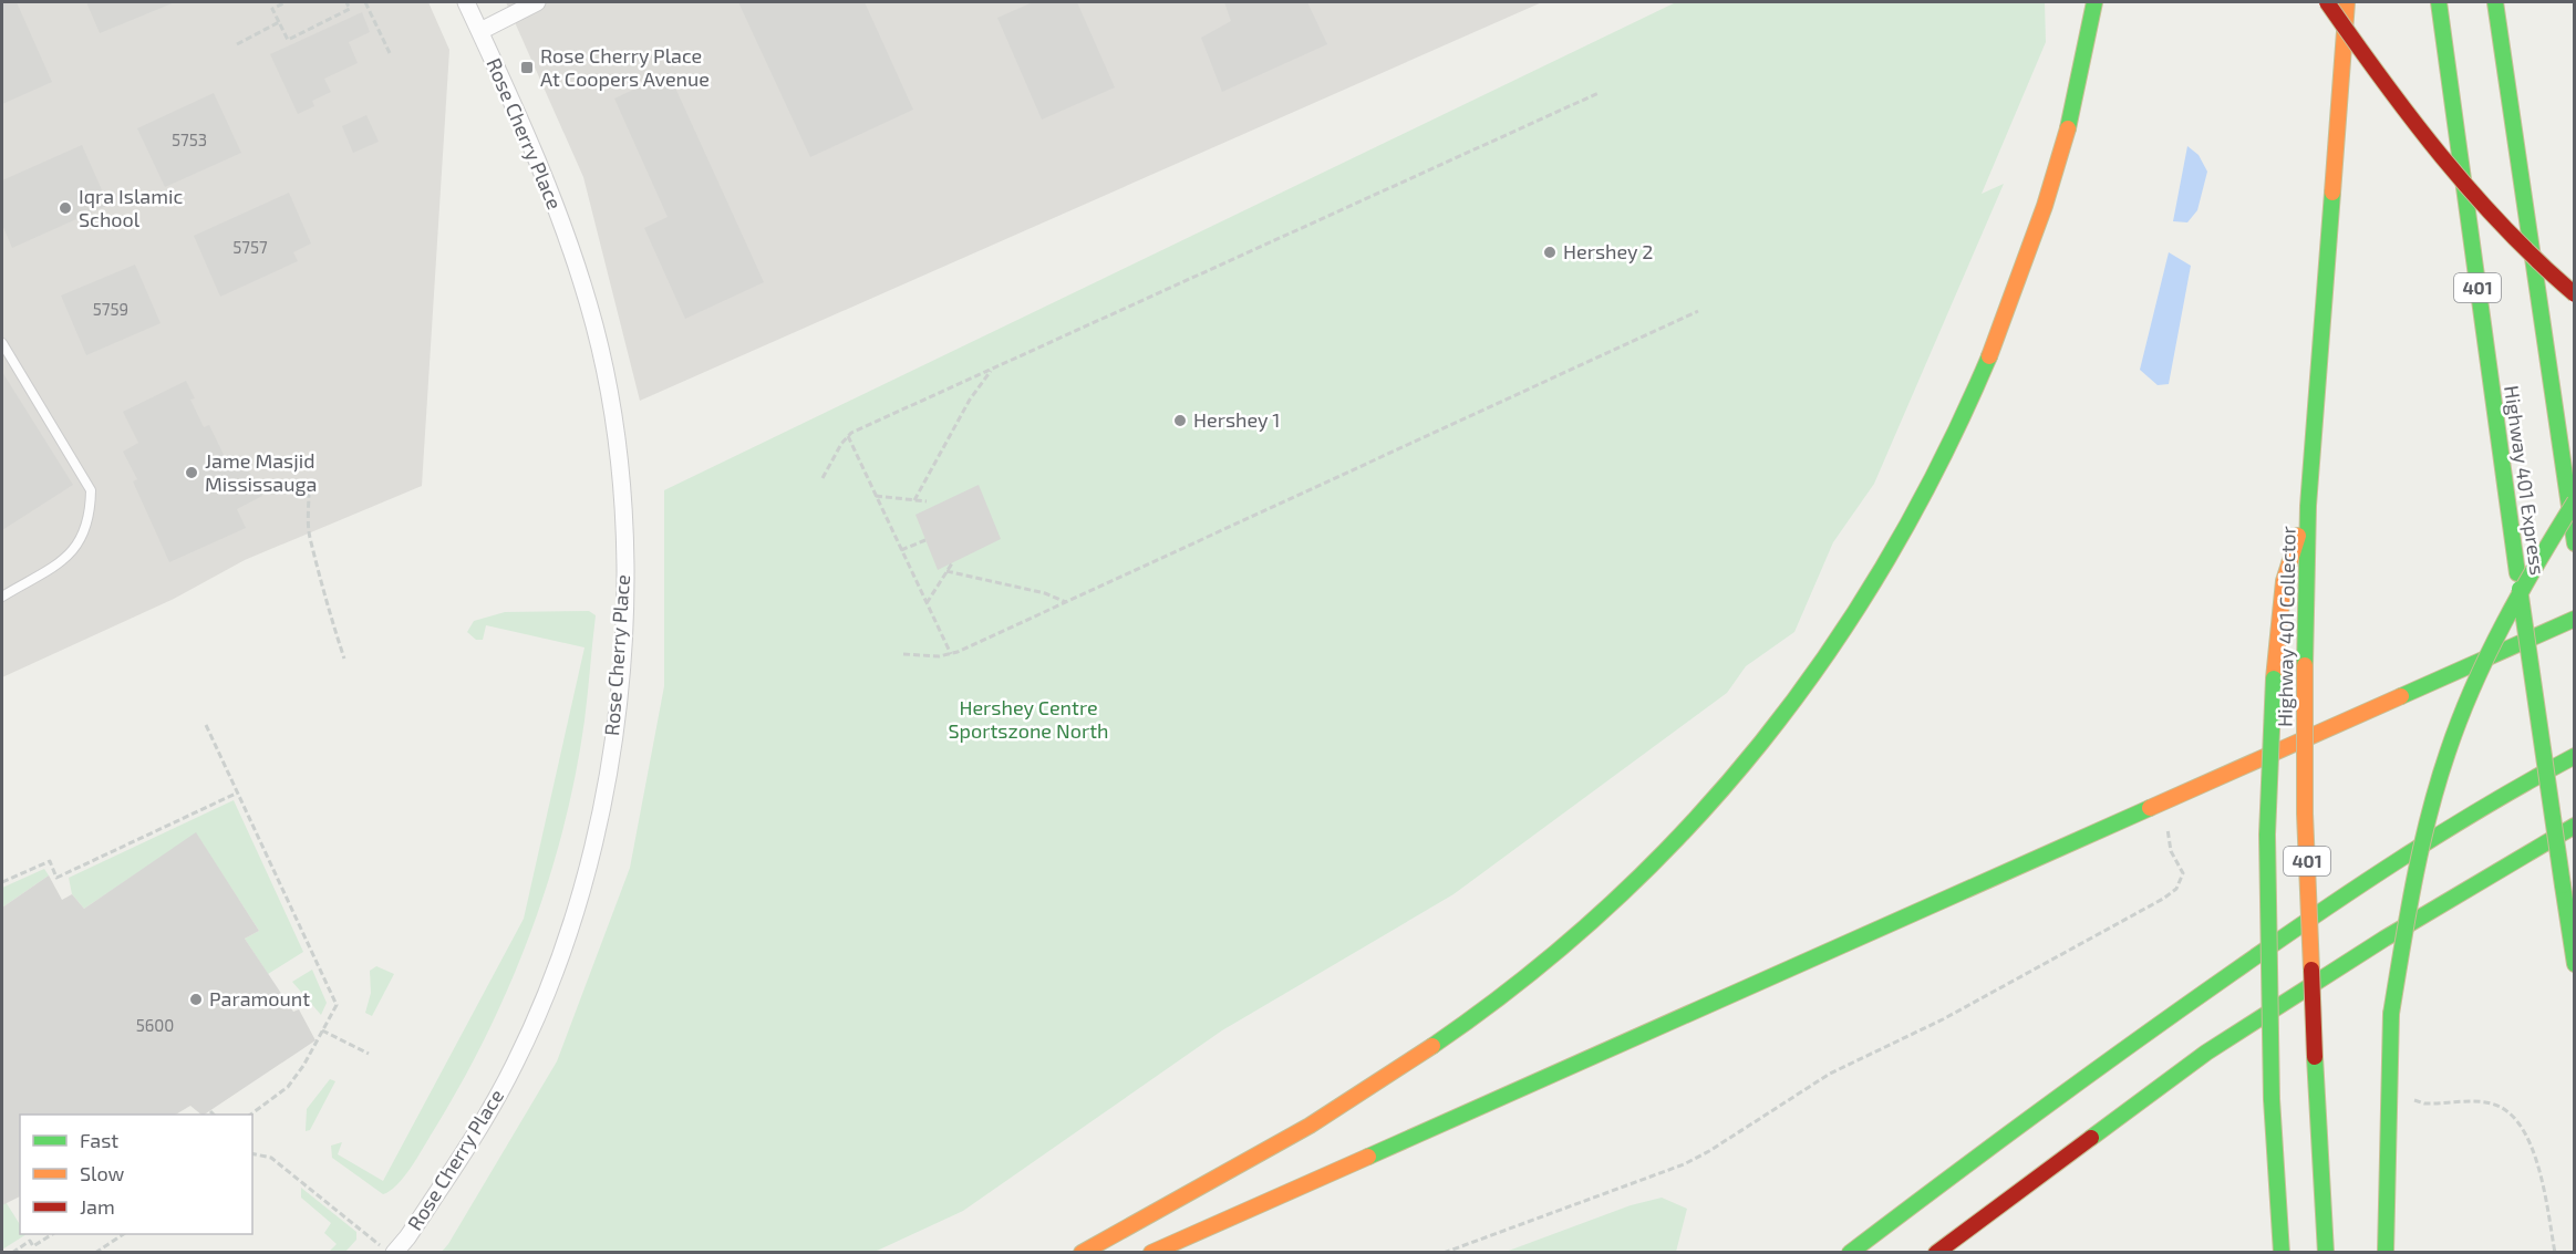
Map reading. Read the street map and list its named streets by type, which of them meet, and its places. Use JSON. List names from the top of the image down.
{
  "streets": {
    "highway": ["401", "Highway 401 Express", "Highway 401 Collector"],
    "street": ["Rose Cherry Place"]
  },
  "parks": ["Hershey Centre Sportszone North"],
  "places": {
    "transit": ["Rose Cherry Place At Coopers Avenue"],
    "other": [
      "Iqra Islamic School",
      "Hershey 2",
      "Hershey 1",
      "Jame Masjid Mississauga",
      "Paramount"
    ]
  },
  "house_numbers": [
    "5753",
    "5757",
    "5759",
    "5600"
  ],
  "legend": ["Fast", "Slow", "Jam"]
}
